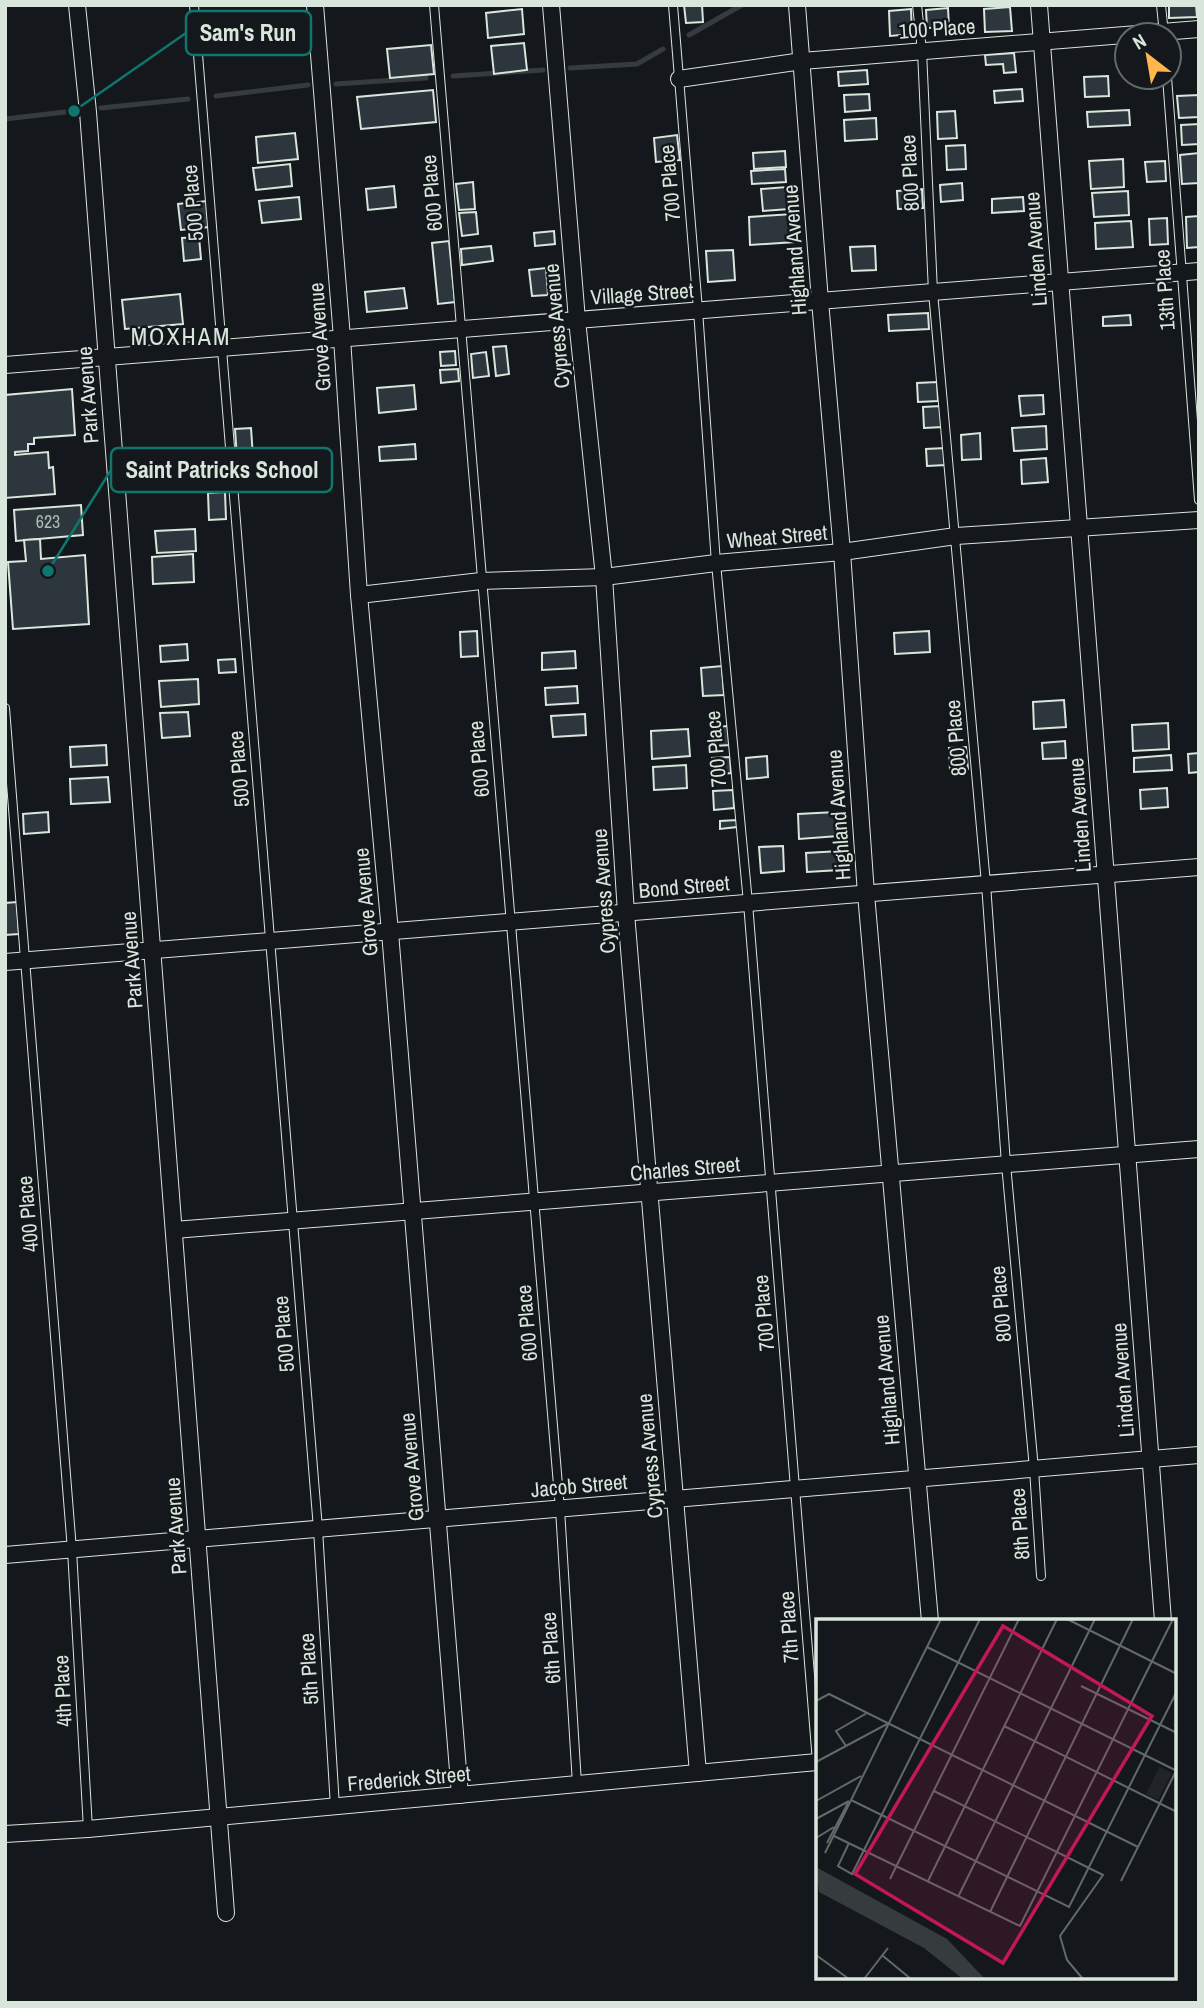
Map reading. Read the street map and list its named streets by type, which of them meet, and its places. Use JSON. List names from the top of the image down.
{
  "streets": {
    "street": [
      "100 Place",
      "Linden Avenue",
      "Highland Avenue",
      "Village Street",
      "Cypress Avenue",
      "Grove Avenue",
      "Park Avenue",
      "Wheat Street",
      "Bond Street",
      "Charles Street",
      "Jacob Street",
      "Frederick Street"
    ],
    "lane": [
      "800 Place",
      "700 Place",
      "600 Place",
      "500 Place",
      "13th Place",
      "400 Place",
      "8th Place",
      "7th Place",
      "6th Place",
      "5th Place",
      "4th Place"
    ]
  },
  "crossings": [
    ["100 Place", "800 Place"],
    ["100 Place", "700 Place"],
    ["100 Place", "Linden Avenue"],
    ["100 Place", "Highland Avenue"],
    ["800 Place", "Village Street"],
    ["800 Place", "Wheat Street"],
    ["800 Place", "Bond Street"],
    ["800 Place", "Charles Street"],
    ["800 Place", "Jacob Street"],
    ["800 Place", "8th Place"],
    ["700 Place", "Village Street"],
    ["700 Place", "Wheat Street"],
    ["700 Place", "Bond Street"],
    ["700 Place", "Charles Street"],
    ["700 Place", "Jacob Street"],
    ["700 Place", "7th Place"],
    ["600 Place", "Village Street"],
    ["600 Place", "Wheat Street"],
    ["600 Place", "Bond Street"],
    ["600 Place", "Charles Street"],
    ["600 Place", "Jacob Street"],
    ["600 Place", "6th Place"],
    ["500 Place", "Village Street"],
    ["500 Place", "Bond Street"],
    ["500 Place", "Charles Street"],
    ["500 Place", "Jacob Street"],
    ["500 Place", "5th Place"],
    ["Linden Avenue", "Village Street"],
    ["Linden Avenue", "Wheat Street"],
    ["Linden Avenue", "Bond Street"],
    ["Linden Avenue", "Charles Street"],
    ["Linden Avenue", "Jacob Street"],
    ["Highland Avenue", "Village Street"],
    ["Highland Avenue", "Wheat Street"],
    ["Highland Avenue", "Bond Street"],
    ["Highland Avenue", "Charles Street"],
    ["Highland Avenue", "Jacob Street"],
    ["13th Place", "Village Street"],
    ["Village Street", "Cypress Avenue"],
    ["Village Street", "Grove Avenue"],
    ["Village Street", "Park Avenue"],
    ["Cypress Avenue", "Wheat Street"],
    ["Cypress Avenue", "Bond Street"],
    ["Cypress Avenue", "Charles Street"],
    ["Cypress Avenue", "Jacob Street"],
    ["Cypress Avenue", "Frederick Street"],
    ["Grove Avenue", "Wheat Street"],
    ["Grove Avenue", "Bond Street"],
    ["Grove Avenue", "Charles Street"],
    ["Grove Avenue", "Jacob Street"],
    ["Grove Avenue", "Frederick Street"],
    ["Park Avenue", "Bond Street"],
    ["Park Avenue", "Charles Street"],
    ["Park Avenue", "Jacob Street"],
    ["Park Avenue", "Frederick Street"],
    ["Bond Street", "400 Place"],
    ["400 Place", "Jacob Street"],
    ["400 Place", "4th Place"],
    ["Jacob Street", "8th Place"],
    ["Jacob Street", "7th Place"],
    ["Jacob Street", "6th Place"],
    ["Jacob Street", "5th Place"],
    ["Jacob Street", "4th Place"],
    ["6th Place", "Frederick Street"],
    ["5th Place", "Frederick Street"],
    ["4th Place", "Frederick Street"]
  ],
  "districts": ["MOXHAM"],
  "places": ["Sam's Run", "Saint Patricks School"],
  "house_numbers": ["623"],
  "north": "top left"
}
